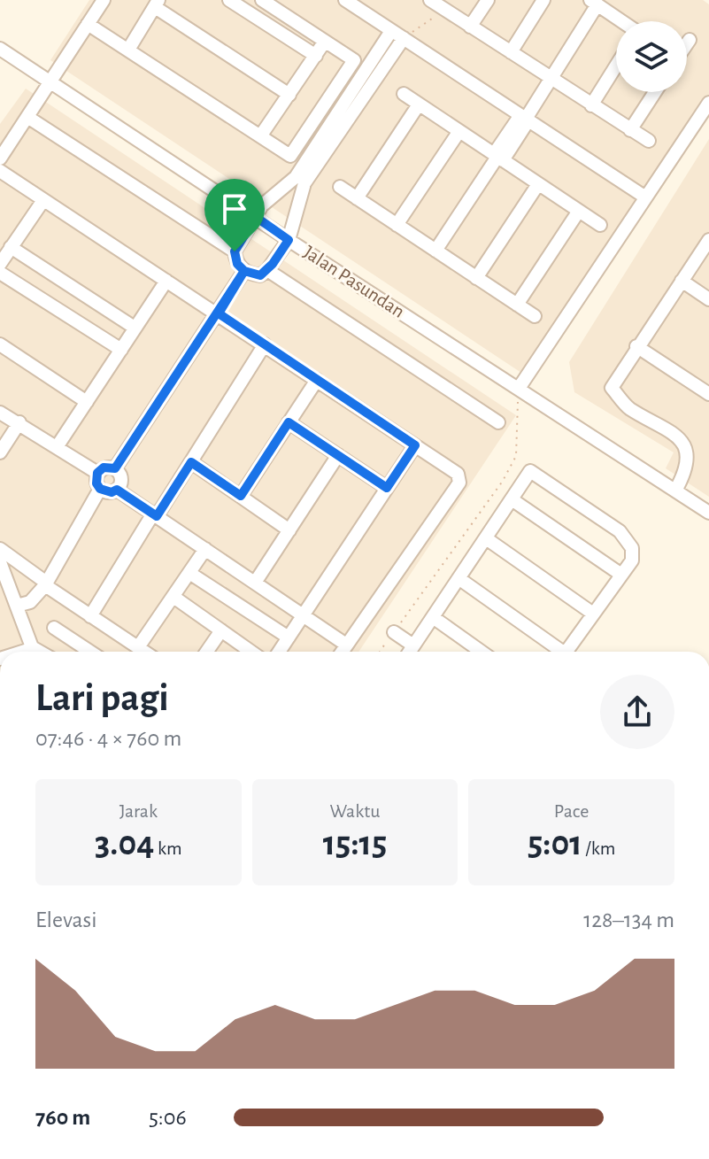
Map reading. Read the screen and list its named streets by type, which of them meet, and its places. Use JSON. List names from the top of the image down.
{
  "streets": {
    "street": ["Jalan Pasundan"]
  },
  "page": {
    "heading": ["Lari pagi", "07:46 · 4 × 760 m"],
    "stats": [
      ["Jarak", "3.04 km"],
      ["Waktu", "15:15"],
      ["Pace", "5:01 /km"]
    ],
    "chart": ["Elevasi", "128–134 m"],
    "list": [
      {
        "name": "760 m",
        "note": "5:06"
      }
    ]
  }
}
